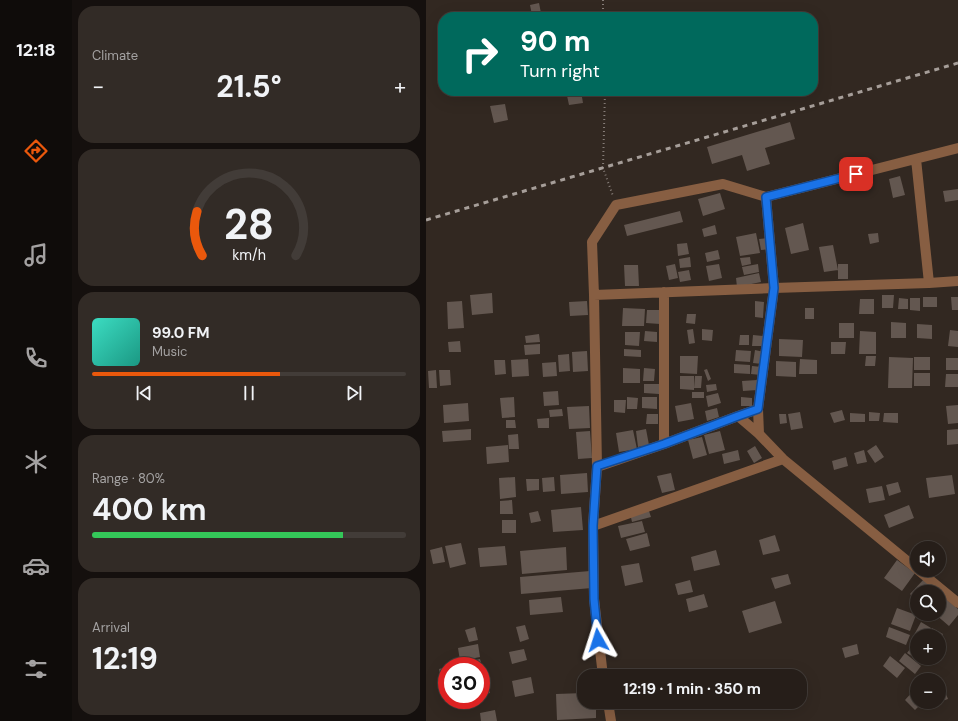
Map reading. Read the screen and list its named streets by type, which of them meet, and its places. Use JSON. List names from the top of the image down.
{
  "page": {
    "tabs": "12:18",
    "tile": [
      "Climate",
      ["Range · 80%", "400 km"],
      ["Arrival", "12:19"]
    ],
    "turn": ["90 m", "Turn right"],
    "heat": ["−", "21.5°", "+"],
    "song": ["99.0 FM", "Music"],
    "map_buttons": ["+", "−"],
    "limit": "30",
    "trip": "12:19 · 1 min · 350 m",
    "gauge": ["28", "km/h"]
  }
}
